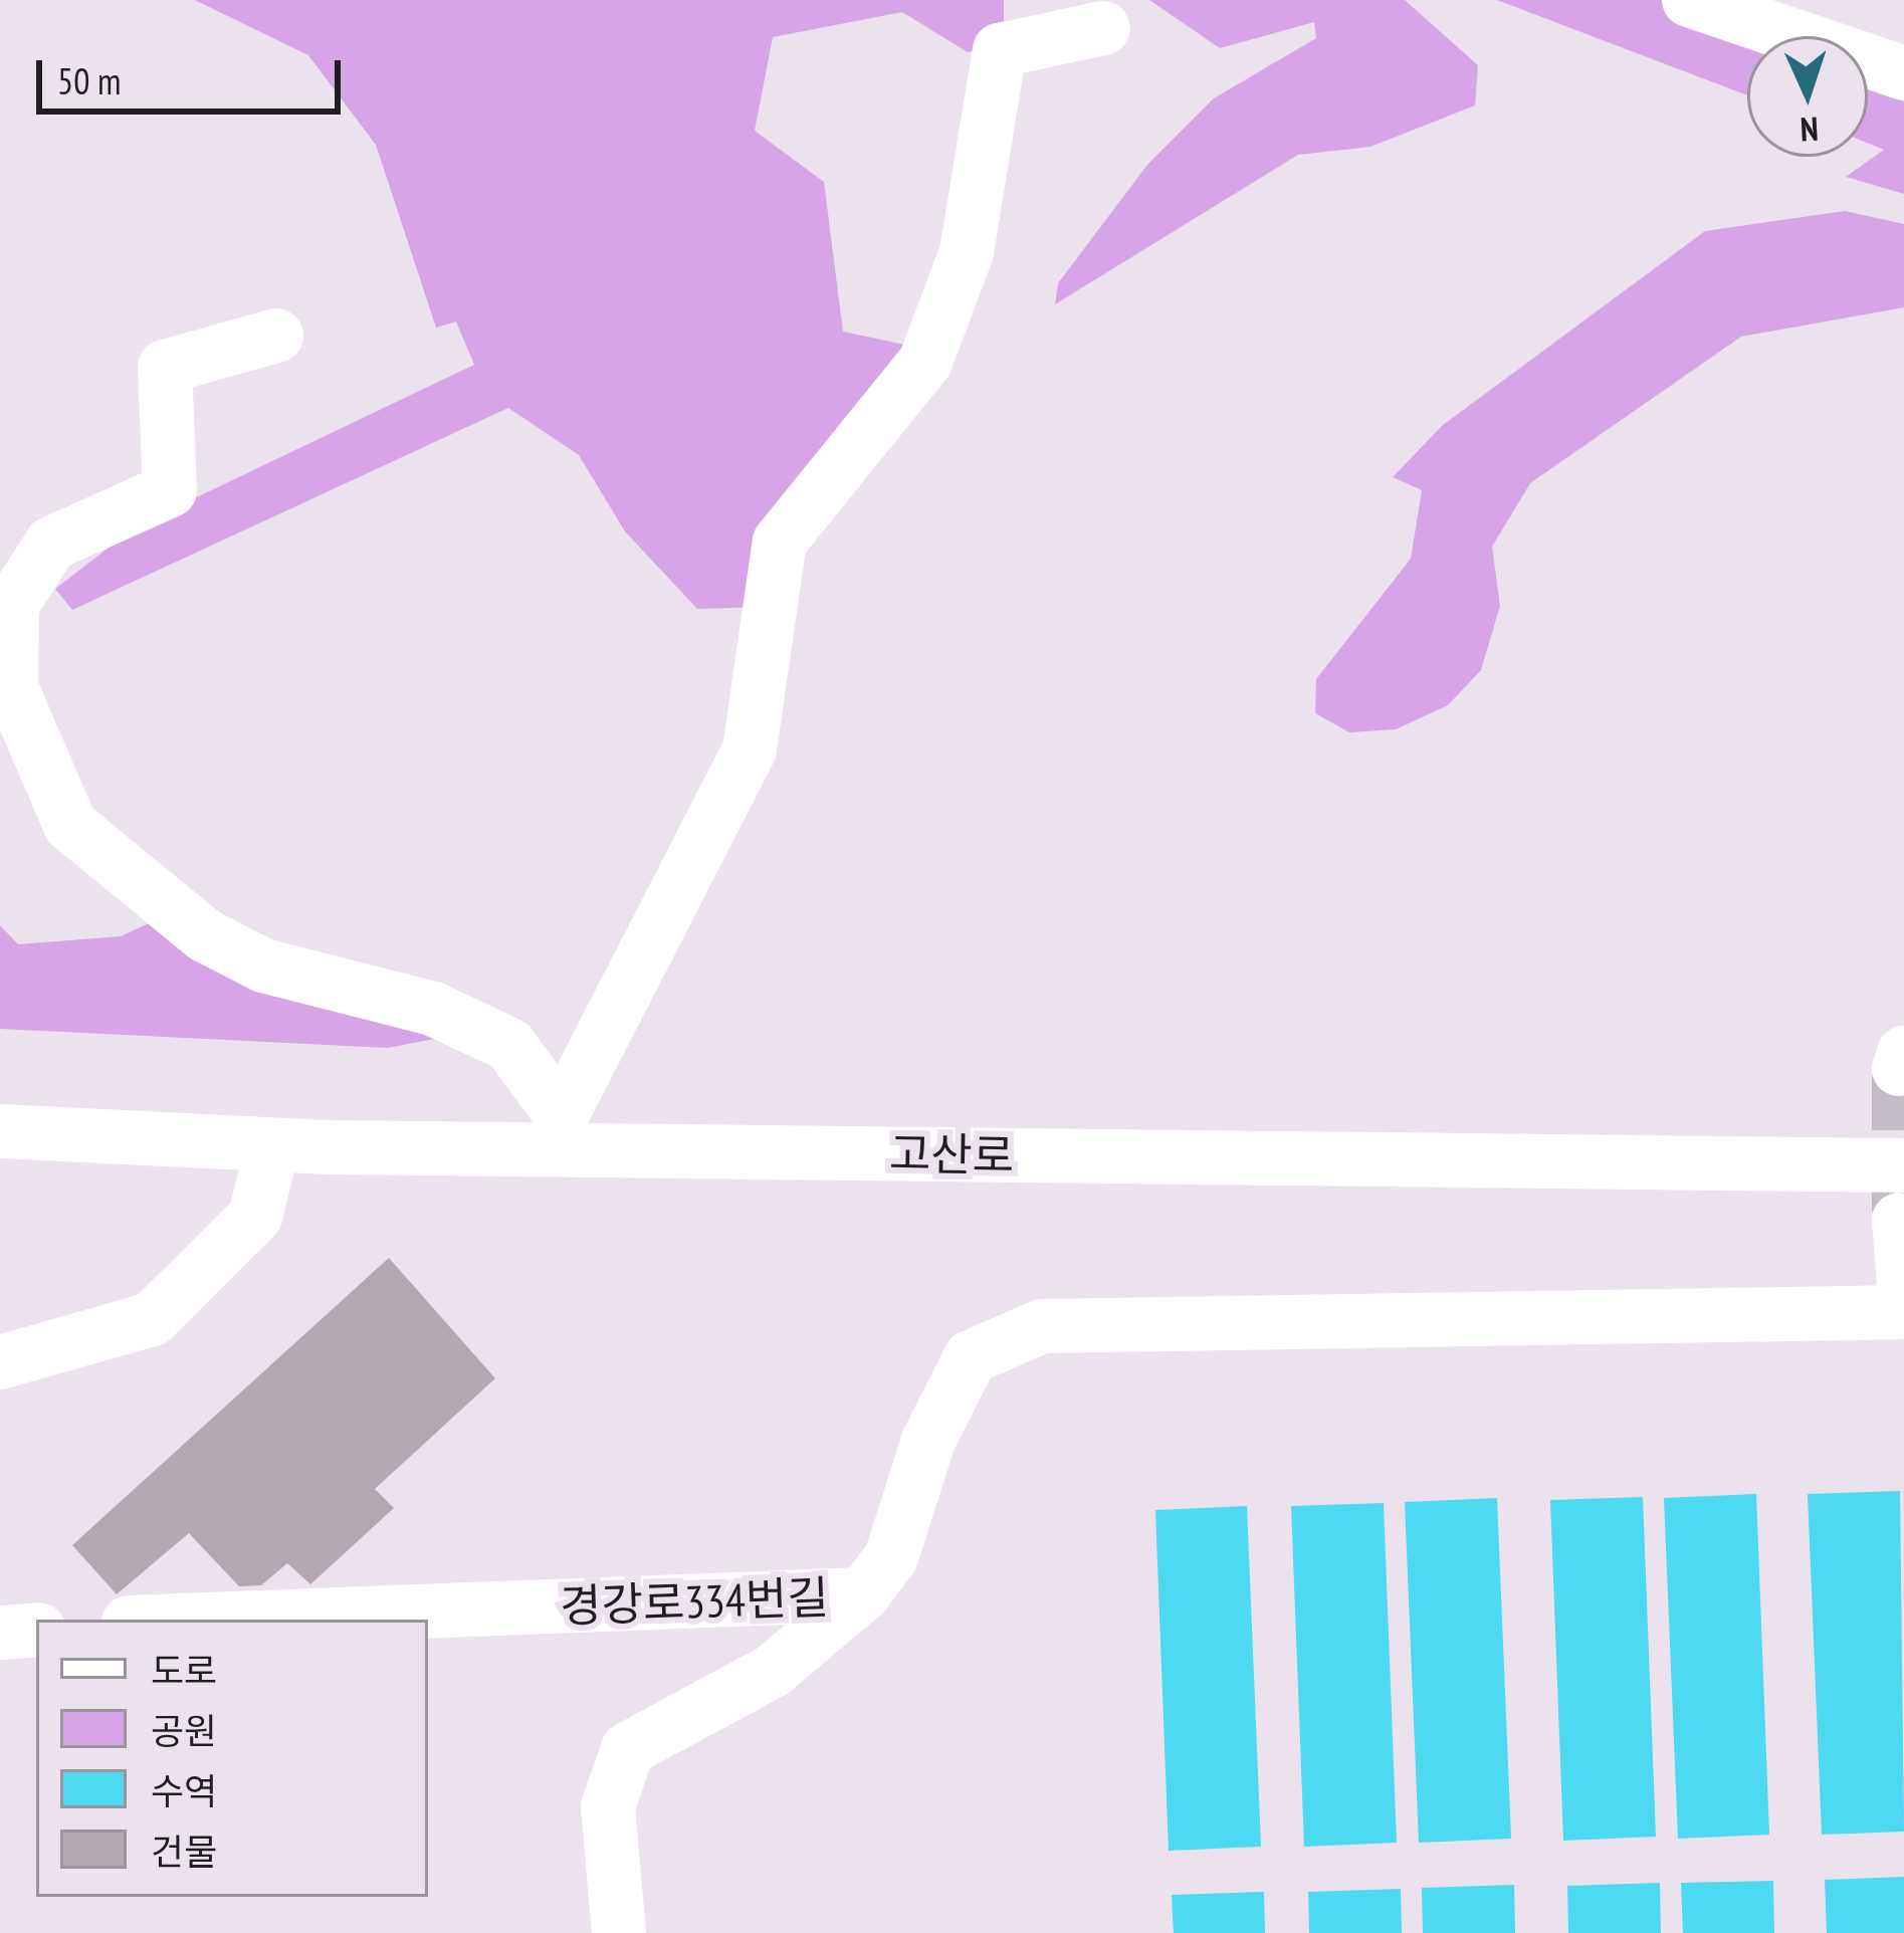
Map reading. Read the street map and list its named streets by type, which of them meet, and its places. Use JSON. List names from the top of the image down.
{
  "streets": {
    "street": ["고산로", "경강로334번길"]
  },
  "legend": [
    "도로",
    "공원",
    "수역",
    "건물"
  ],
  "scale_bar": "50 m",
  "north": "bottom"
}
